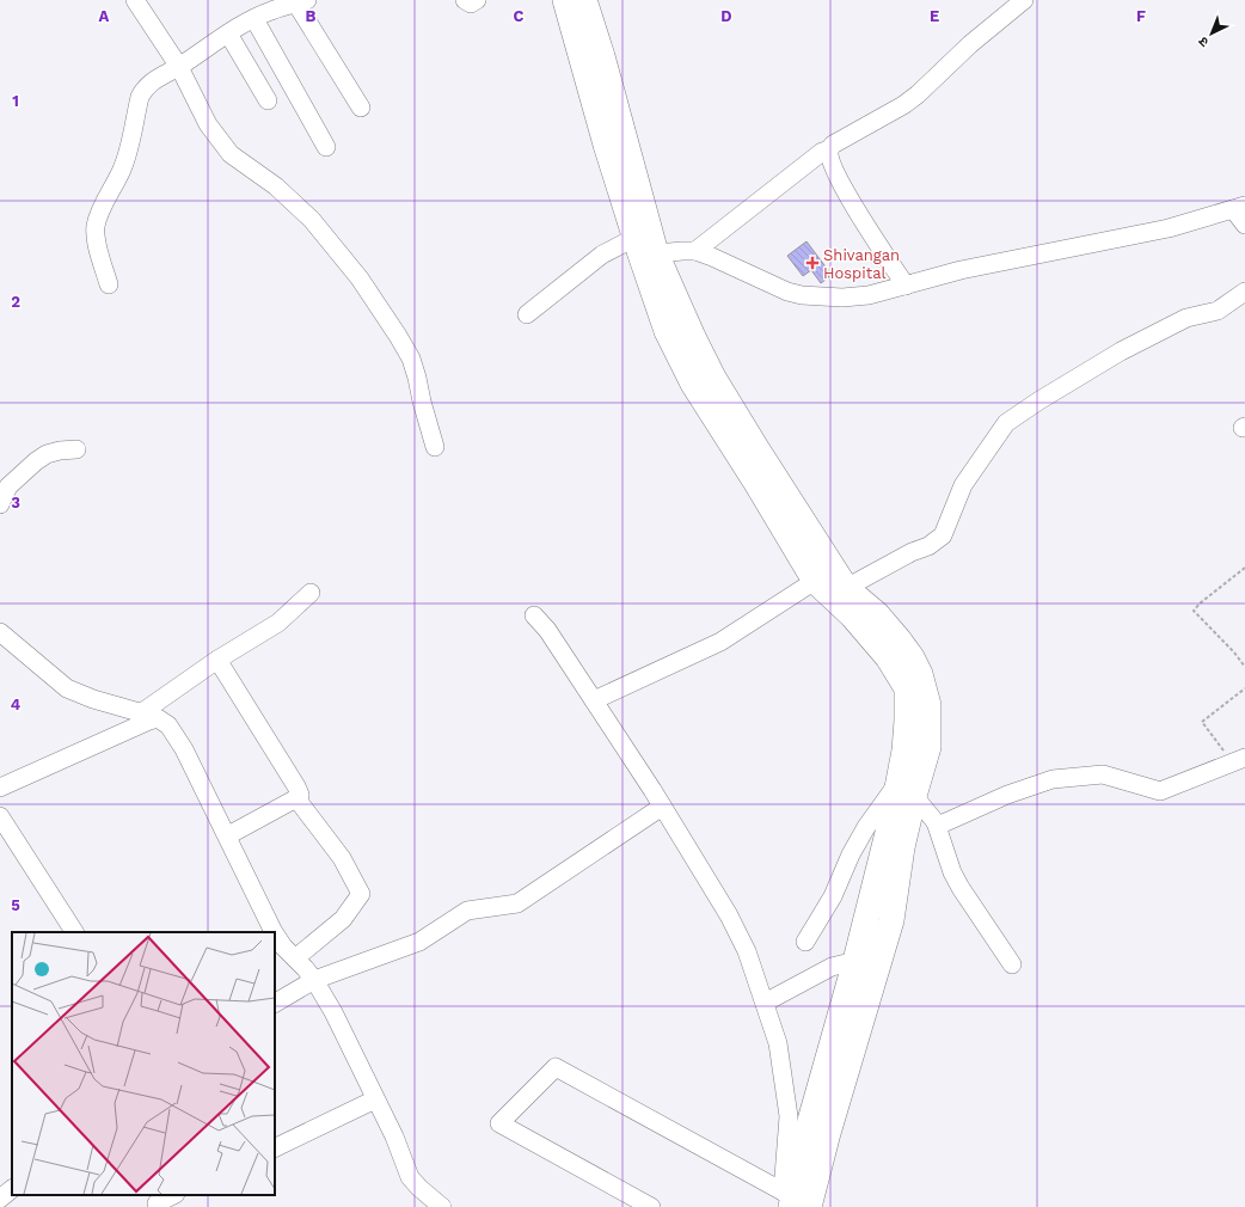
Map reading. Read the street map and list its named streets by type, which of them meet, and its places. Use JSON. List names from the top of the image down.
{
  "places": {
    "health": ["Shivangan Hospital"]
  },
  "north": "bottom left",
  "grid": {
    "columns": [
      "A",
      "B",
      "C",
      "D",
      "E",
      "F"
    ],
    "rows": [
      "1",
      "2",
      "3",
      "4",
      "5"
    ]
  }
}
